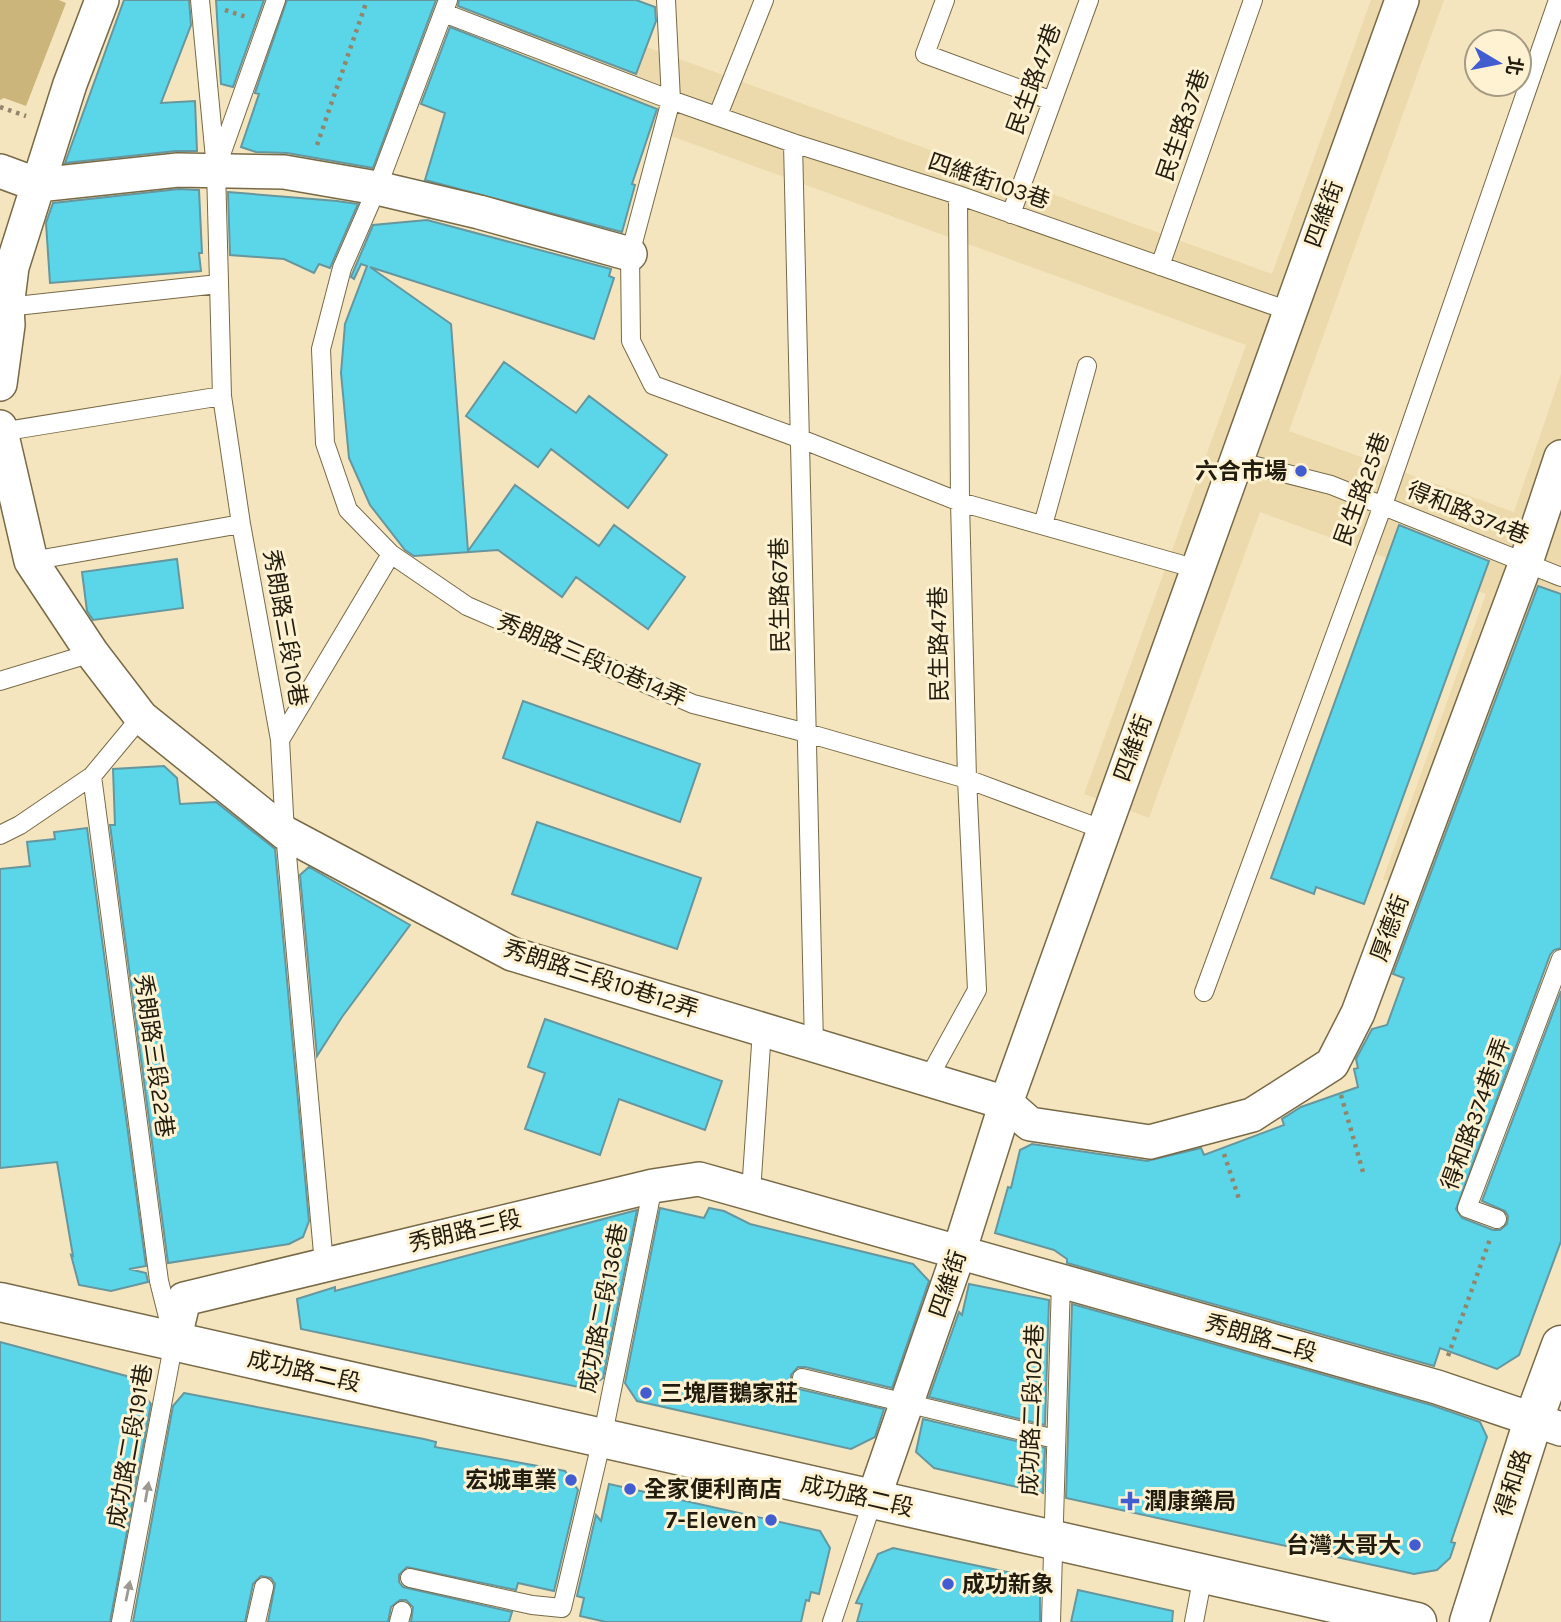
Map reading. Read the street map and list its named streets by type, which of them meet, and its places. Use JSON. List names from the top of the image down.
{
  "streets": {
    "street": [
      "四維街",
      "厚德街",
      "秀朗路三段10巷12弄",
      "秀朗路三段",
      "秀朗路二段",
      "成功路二段",
      "得和路"
    ],
    "lane": [
      "民生路47巷",
      "民生路37巷",
      "四維街103巷",
      "民生路25巷",
      "得和路374巷",
      "民生路67巷",
      "秀朗路三段10巷",
      "秀朗路三段10巷14弄",
      "秀朗路三段22巷",
      "得和路374巷1弄",
      "成功路二段136巷",
      "成功路二段102巷",
      "成功路二段191巷"
    ]
  },
  "crossings": [
    ["民生路47巷", "四維街103巷"],
    ["民生路47巷", "秀朗路三段10巷14弄"],
    ["民生路47巷", "秀朗路三段10巷12弄"],
    ["民生路37巷", "四維街103巷"],
    ["四維街103巷", "四維街"],
    ["四維街103巷", "民生路67巷"],
    ["四維街103巷", "秀朗路三段10巷14弄"],
    ["四維街", "得和路374巷"],
    ["四維街", "秀朗路三段10巷14弄"],
    ["四維街", "厚德街"],
    ["四維街", "秀朗路三段10巷12弄"],
    ["四維街", "秀朗路三段"],
    ["四維街", "秀朗路二段"],
    ["四維街", "成功路二段"],
    ["民生路25巷", "得和路374巷"],
    ["得和路374巷", "厚德街"],
    ["民生路67巷", "秀朗路三段10巷14弄"],
    ["民生路67巷", "秀朗路三段10巷12弄"],
    ["秀朗路三段10巷", "秀朗路三段10巷12弄"],
    ["秀朗路三段10巷", "秀朗路三段"],
    ["厚德街", "秀朗路三段10巷12弄"],
    ["秀朗路三段22巷", "秀朗路三段"],
    ["秀朗路三段22巷", "成功路二段"],
    ["秀朗路三段22巷", "成功路二段191巷"],
    ["秀朗路三段", "成功路二段136巷"],
    ["秀朗路三段", "秀朗路二段"],
    ["秀朗路三段", "成功路二段"],
    ["秀朗路三段", "成功路二段191巷"],
    ["成功路二段136巷", "成功路二段"],
    ["秀朗路二段", "成功路二段102巷"],
    ["秀朗路二段", "得和路"],
    ["成功路二段", "成功路二段102巷"],
    ["成功路二段", "成功路二段191巷"]
  ],
  "one_way": ["成功路二段191巷"],
  "places": {
    "other": [
      "六合市場",
      "三塊厝鵝家莊",
      "宏城車業",
      "全家便利商店",
      "7-Eleven",
      "台灣大哥大",
      "成功新象"
    ],
    "health": ["潤康藥局"]
  },
  "north": "right"
}
